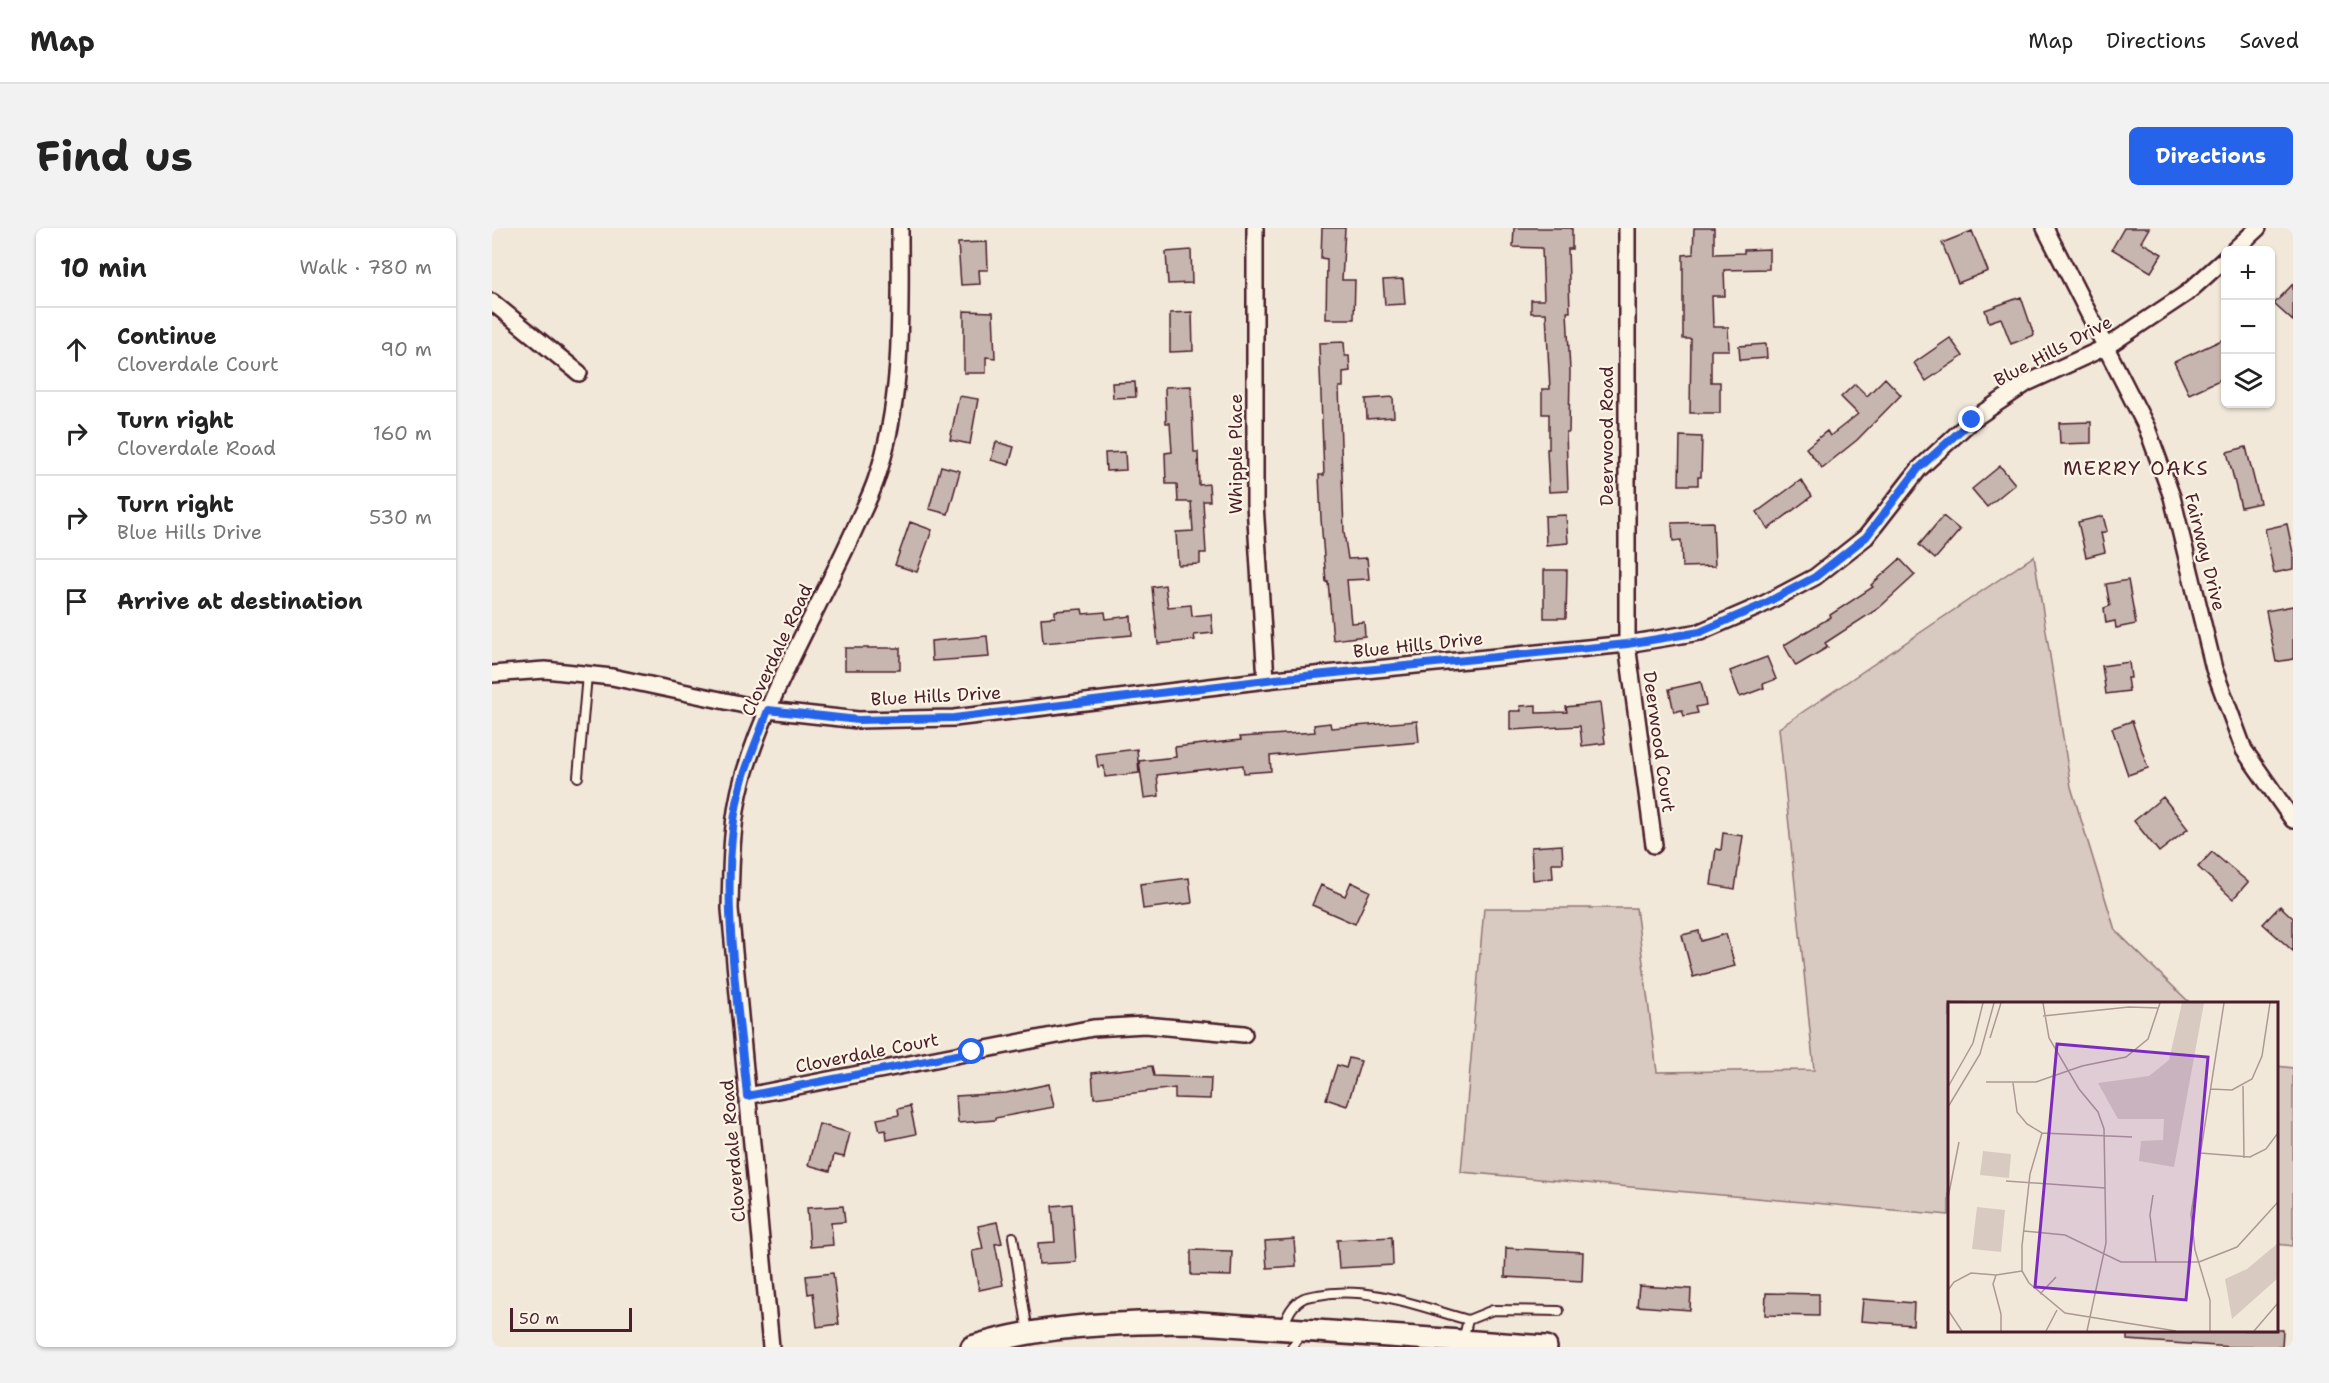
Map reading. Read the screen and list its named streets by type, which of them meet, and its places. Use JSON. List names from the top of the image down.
{
  "streets": {
    "street": [
      "Blue Hills Drive",
      "Deerwood Road",
      "Whipple Place",
      "Fairway Drive",
      "Cloverdale Road",
      "Deerwood Court",
      "Cloverdale Court"
    ]
  },
  "crossings": [
    ["Blue Hills Drive", "Deerwood Road"],
    ["Blue Hills Drive", "Whipple Place"],
    ["Blue Hills Drive", "Fairway Drive"],
    ["Blue Hills Drive", "Cloverdale Road"],
    ["Blue Hills Drive", "Deerwood Court"],
    ["Deerwood Road", "Deerwood Court"],
    ["Cloverdale Road", "Cloverdale Court"]
  ],
  "districts": ["MERRY OAKS"],
  "scale_bar": "50 m",
  "page": {
    "header": "Map",
    "nav": ["Map", "Directions", "Saved"],
    "buttons": "Directions",
    "title": "Find us",
    "heading": ["10 min", "Walk · 780 m"],
    "map_buttons": ["+", "−"],
    "list": [
      ["Continue", "Cloverdale Court", "90 m"],
      ["Turn right", "Cloverdale Road", "160 m"],
      ["Turn right", "Blue Hills Drive", "530 m"],
      "Arrive at destination"
    ],
    "scale": "50 m"
  }
}
